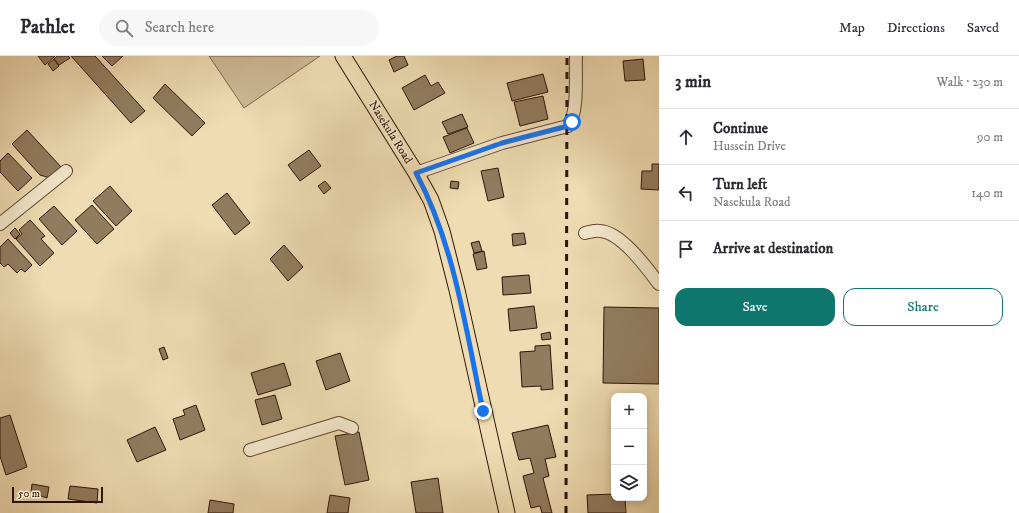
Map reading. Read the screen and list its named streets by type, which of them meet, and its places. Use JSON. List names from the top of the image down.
{
  "streets": {
    "main road": ["Nasekula Road"]
  },
  "scale_bar": "50 m",
  "page": {
    "header": "Pathlet",
    "search": "Search here",
    "nav": ["Map", "Directions", "Saved"],
    "heading": ["3 min", "Walk · 230 m"],
    "list": [
      ["Continue", "Hussein Drive", "90 m"],
      ["Turn left", "Nasekula Road", "140 m"],
      "Arrive at destination"
    ],
    "buttons": ["Save", "Share"],
    "map_buttons": ["+", "−"],
    "scale": "50 m"
  }
}
